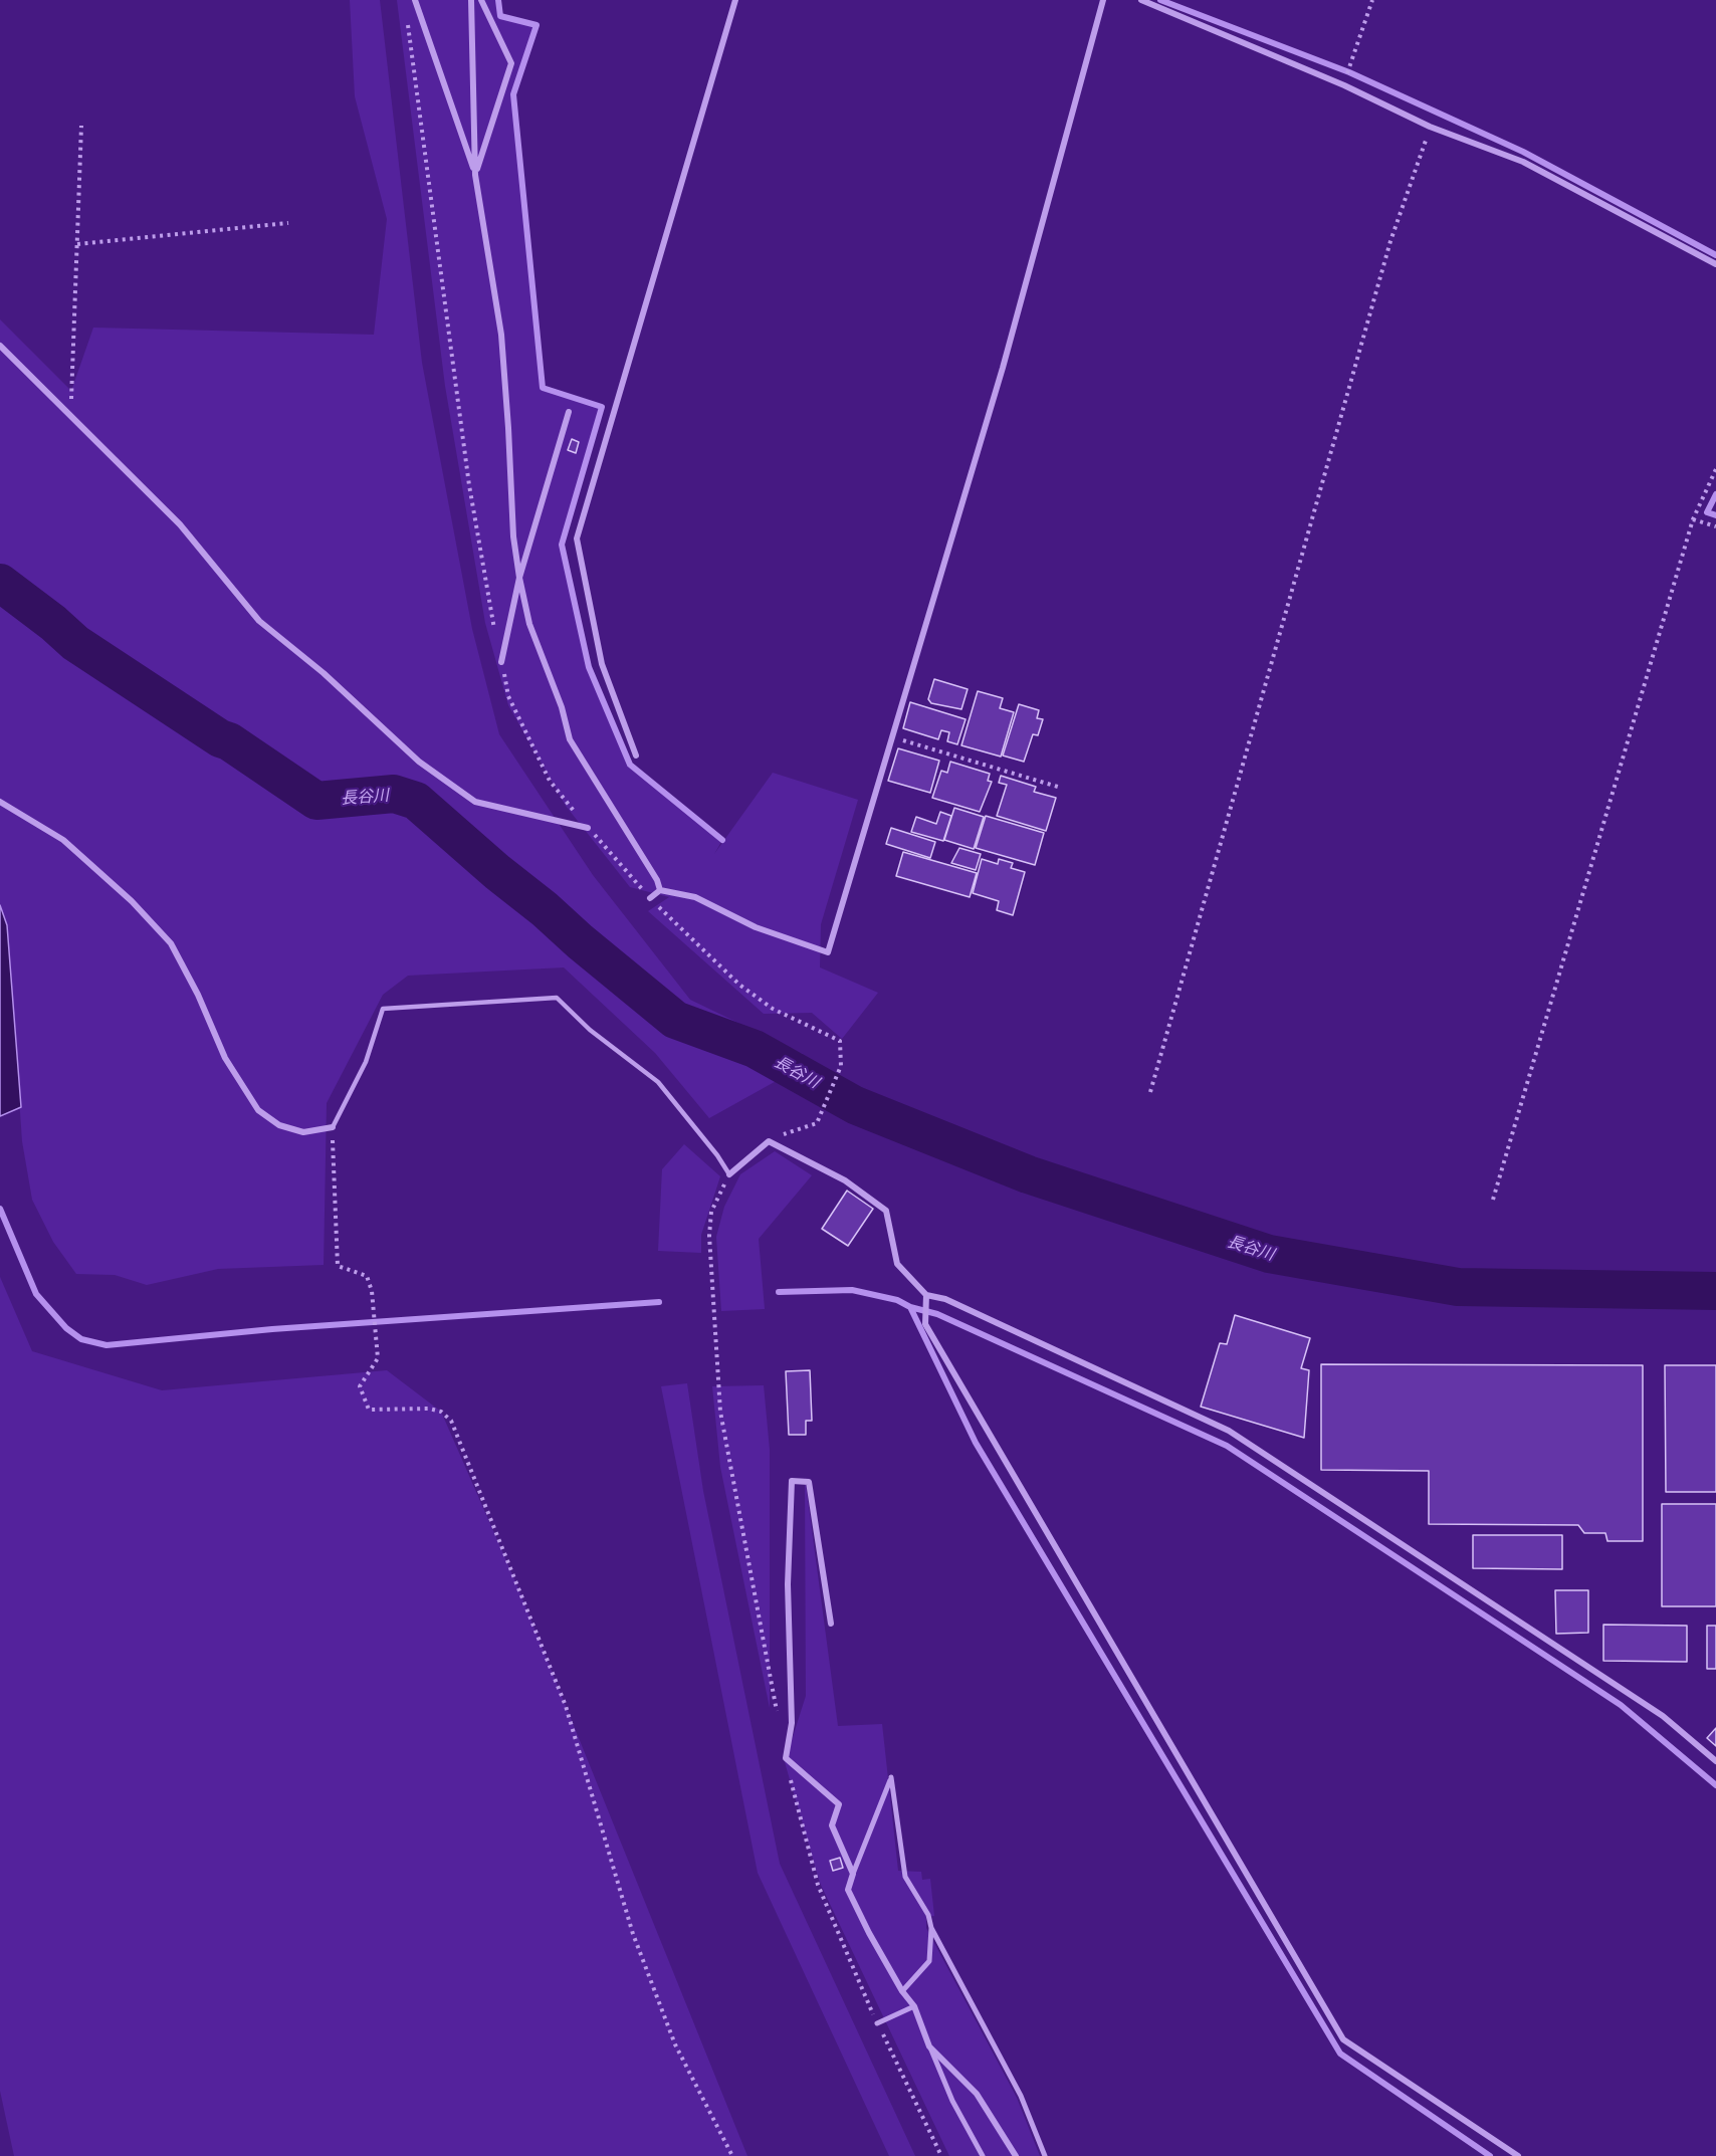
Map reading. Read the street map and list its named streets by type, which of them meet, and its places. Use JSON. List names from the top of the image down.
{
  "water": ["長谷川"]
}
